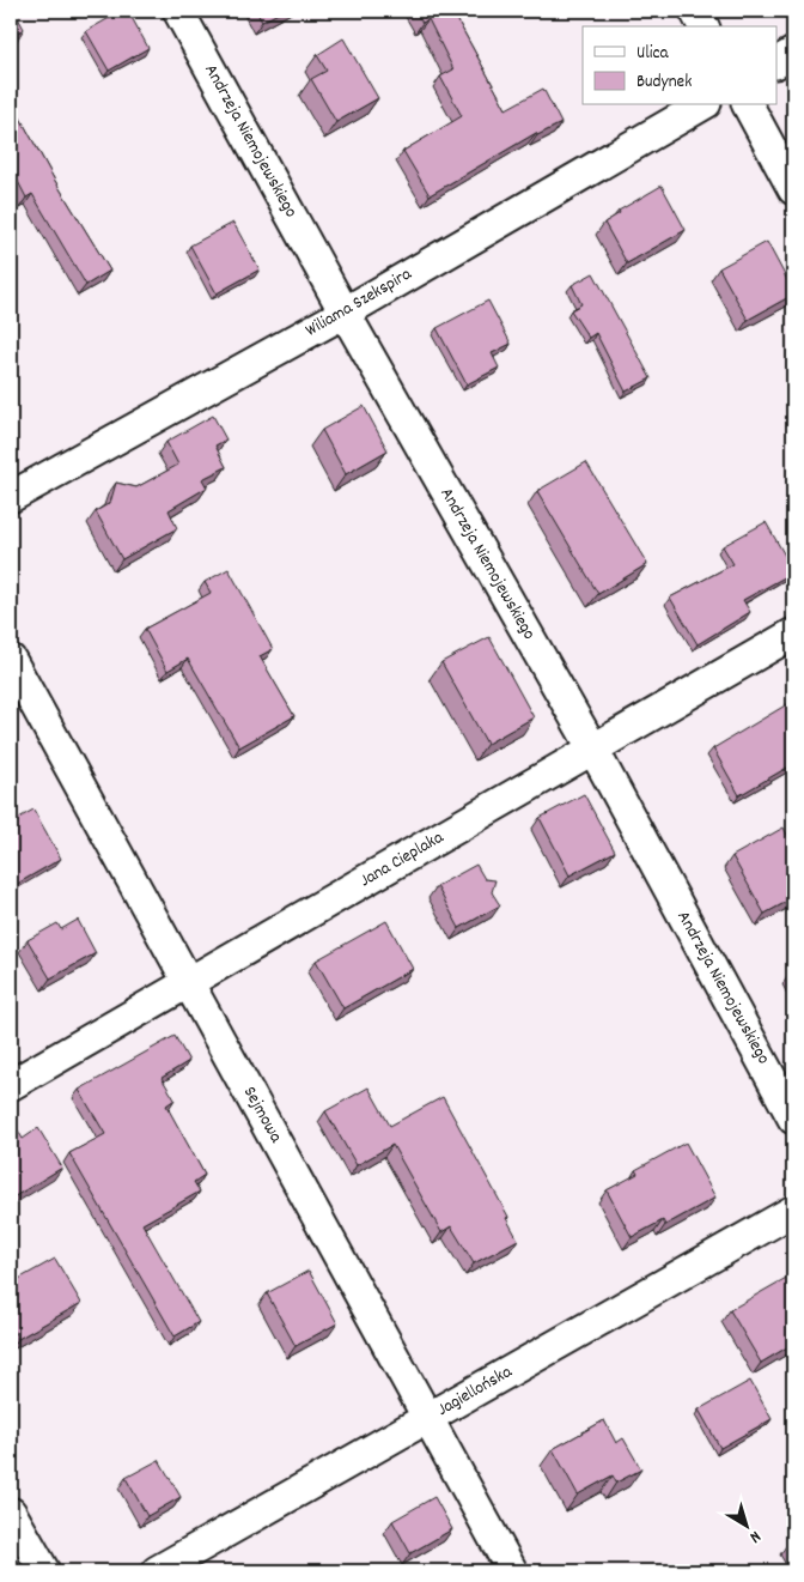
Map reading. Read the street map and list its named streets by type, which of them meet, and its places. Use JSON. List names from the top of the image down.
{
  "streets": {
    "street": [
      "Andrzeja Niemojewskiego",
      "Wiliama Szekspira",
      "Jana Cieplaka",
      "Sejmowa",
      "Jagiellońska"
    ]
  },
  "crossings": [
    ["Andrzeja Niemojewskiego", "Wiliama Szekspira"],
    ["Andrzeja Niemojewskiego", "Jana Cieplaka"],
    ["Jana Cieplaka", "Sejmowa"],
    ["Sejmowa", "Jagiellońska"]
  ],
  "legend": ["Ulica", "Budynek"],
  "north": "bottom right"
}
